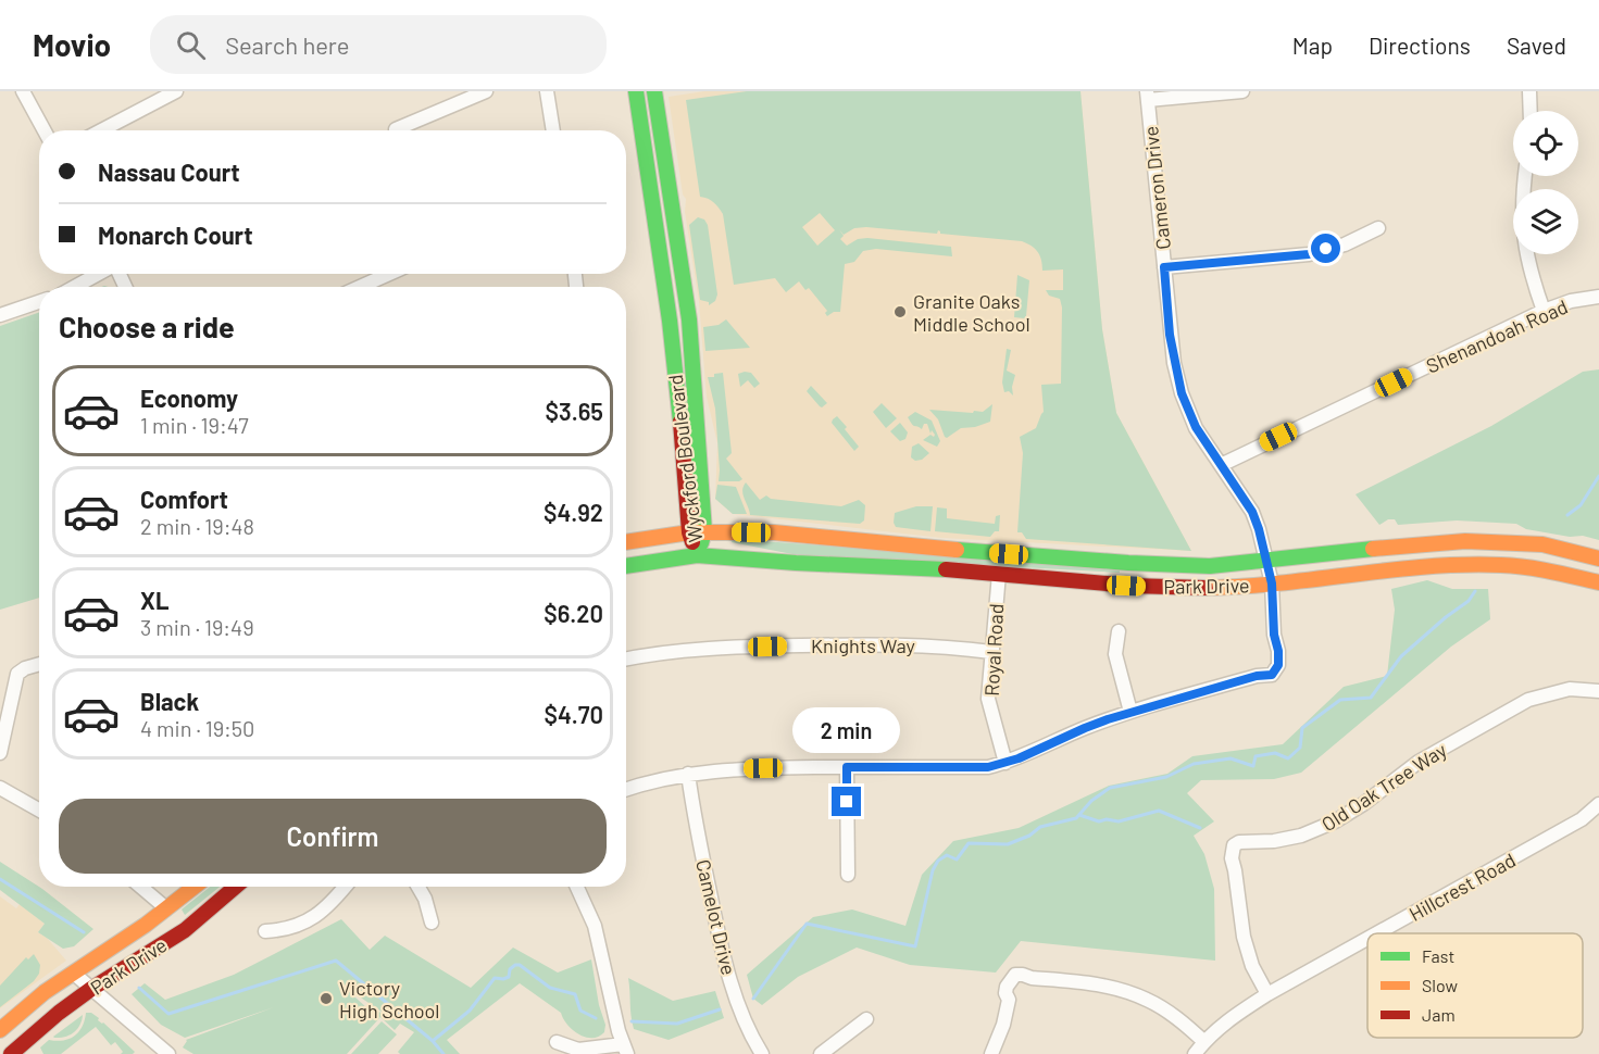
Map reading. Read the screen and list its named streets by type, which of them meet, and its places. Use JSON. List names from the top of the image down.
{
  "streets": {
    "street": [
      "Cameron Drive",
      "Shenandoah Road",
      "Wyckford Boulevard",
      "Park Drive",
      "Knights Way",
      "Royal Road",
      "Old Oak Tree Way",
      "Hillcrest Road",
      "Camelot Drive"
    ]
  },
  "crossings": [
    ["Cameron Drive", "Shenandoah Road"],
    ["Cameron Drive", "Park Drive"],
    ["Cameron Drive", "Royal Road"],
    ["Cameron Drive", "Camelot Drive"],
    ["Wyckford Boulevard", "Park Drive"],
    ["Park Drive", "Royal Road"],
    ["Knights Way", "Royal Road"],
    ["Old Oak Tree Way", "Hillcrest Road"]
  ],
  "places": ["Granite Oaks Middle School", "Victory High School"],
  "legend": ["Fast", "Slow", "Jam"],
  "page": {
    "header": "Movio",
    "search": "Search here",
    "nav": ["Map", "Directions", "Saved"],
    "banner": ["Nassau Court", "Monarch Court"],
    "heading": "Choose a ride",
    "list": [
      {
        "name": "Economy",
        "note": "1 min · 19:47",
        "value": "$3.65"
      },
      {
        "name": "Comfort",
        "note": "2 min · 19:48",
        "value": "$4.92"
      },
      {
        "name": "XL",
        "note": "3 min · 19:49",
        "value": "$6.20"
      },
      {
        "name": "Black",
        "note": "4 min · 19:50",
        "value": "$4.70"
      }
    ],
    "bubble": "2 min",
    "buttons": "Confirm"
  }
}
